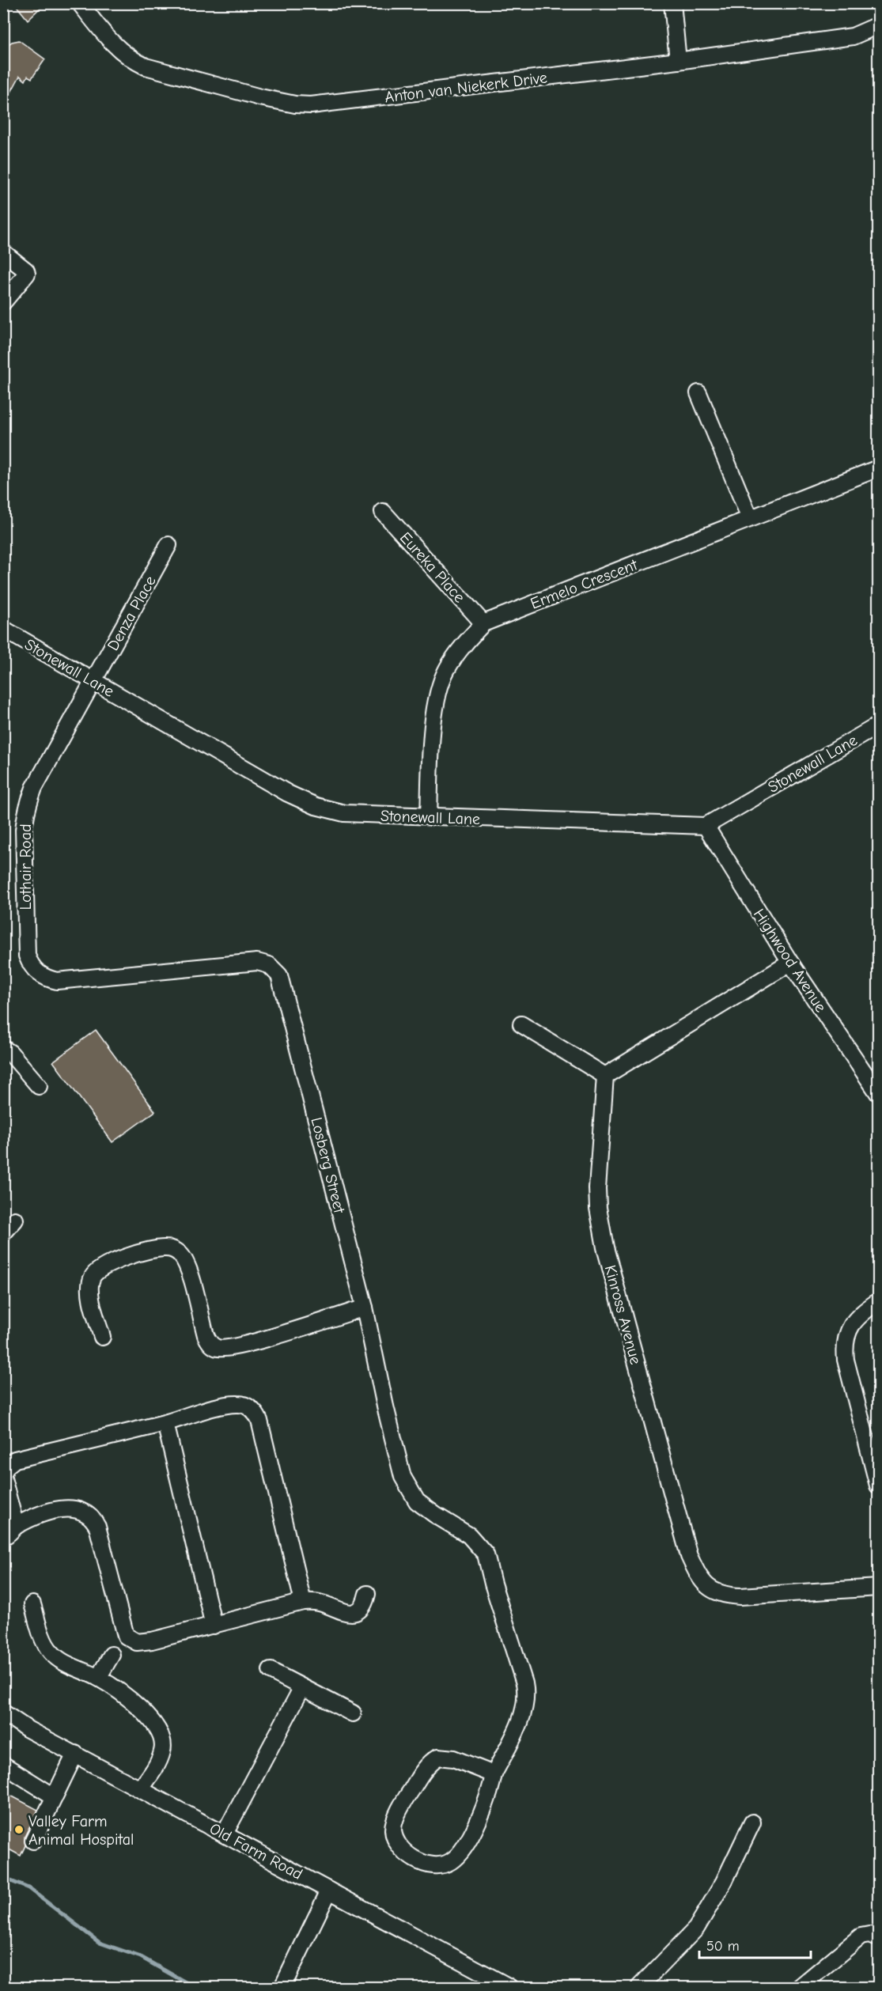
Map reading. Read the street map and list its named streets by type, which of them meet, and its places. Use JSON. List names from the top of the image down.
{
  "streets": {
    "street": [
      "Anton van Niekerk Drive",
      "Eureka Place",
      "Ermelo Crescent",
      "Denza Place",
      "Stonewall Lane",
      "Lothair Road",
      "Highwood Avenue",
      "Losberg Street",
      "Kinross Avenue",
      "Old Farm Road"
    ]
  },
  "crossings": [
    ["Eureka Place", "Ermelo Crescent"],
    ["Ermelo Crescent", "Stonewall Lane"],
    ["Denza Place", "Stonewall Lane"],
    ["Denza Place", "Lothair Road"],
    ["Stonewall Lane", "Lothair Road"],
    ["Stonewall Lane", "Highwood Avenue"],
    ["Lothair Road", "Losberg Street"]
  ],
  "places": ["Valley Farm Animal Hospital"],
  "scale_bar": "50 m"
}
